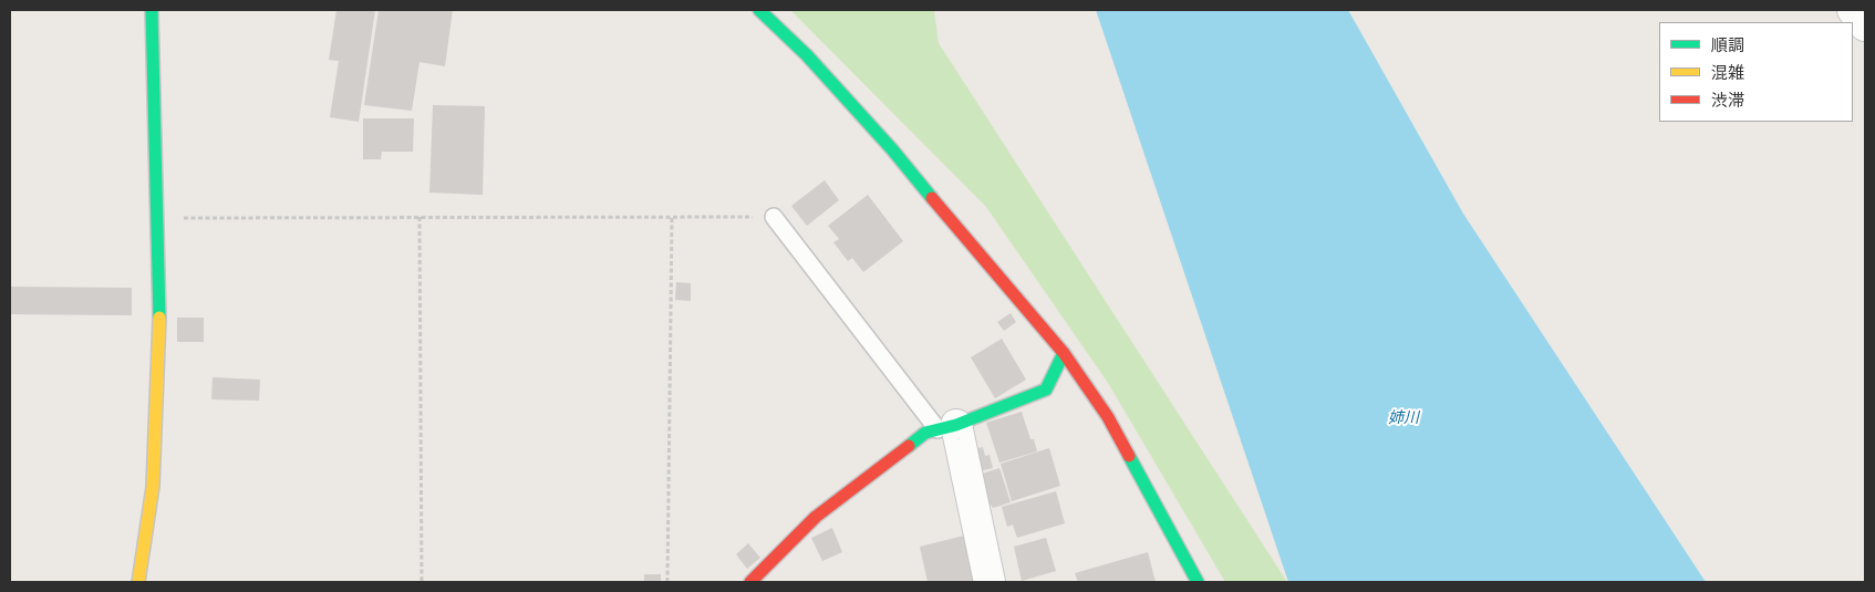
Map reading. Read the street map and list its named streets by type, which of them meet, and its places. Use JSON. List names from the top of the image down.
{
  "water": ["姉川"],
  "legend": ["順調", "混雑", "渋滞"]
}
